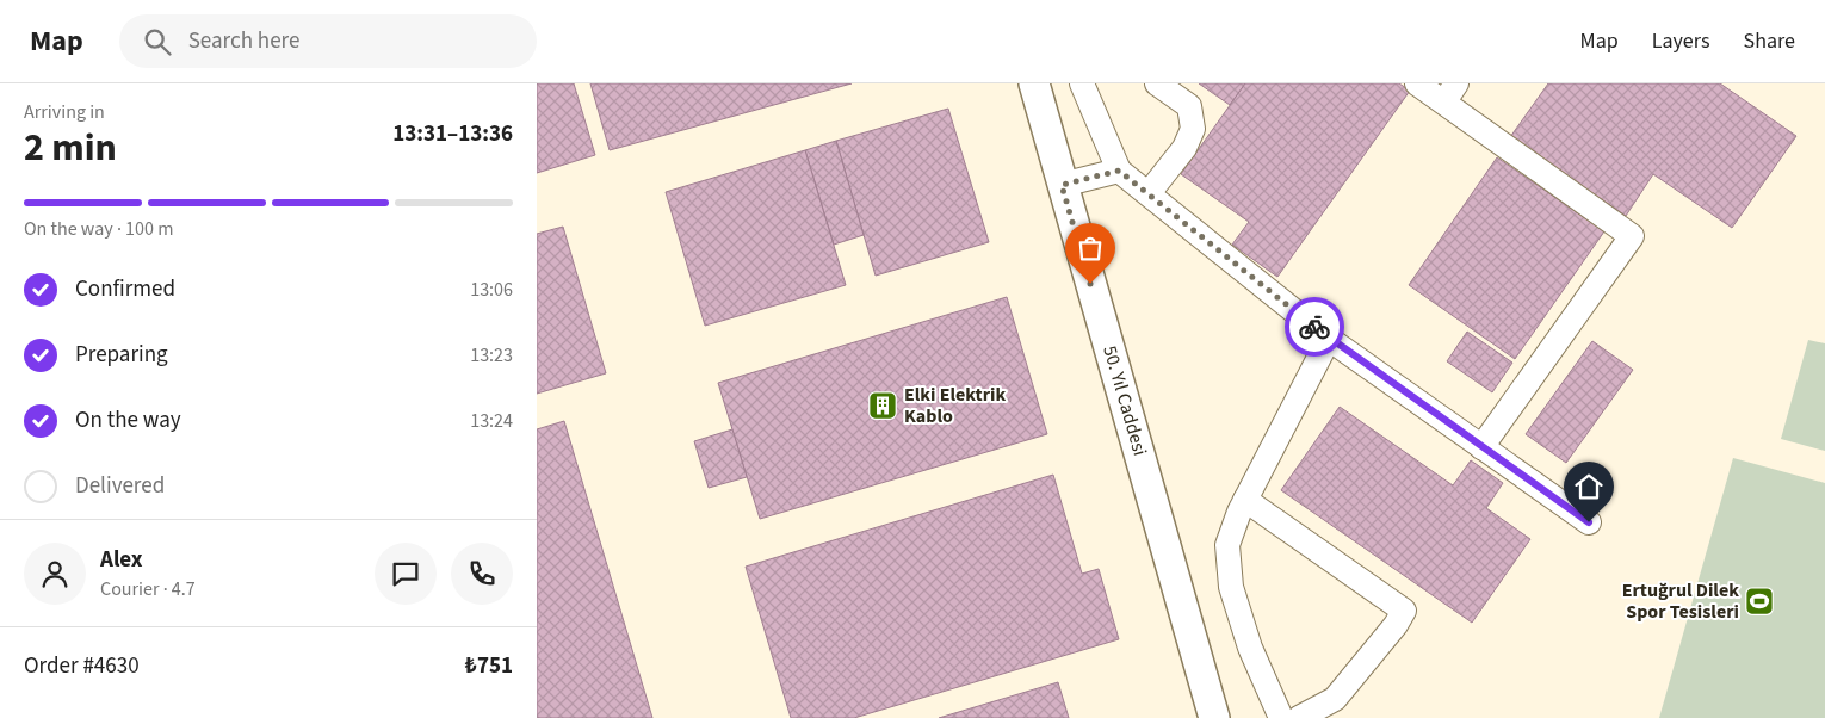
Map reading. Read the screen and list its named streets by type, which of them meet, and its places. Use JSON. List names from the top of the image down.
{
  "streets": {
    "street": ["50. Yıl Caddesi"]
  },
  "places": {
    "building": ["Elki Elektrik Kablo"],
    "sports": ["Ertuğrul Dilek Spor Tesisleri"]
  },
  "page": {
    "header": "Map",
    "search": "Search here",
    "nav": ["Map", "Layers", "Share"],
    "heading": ["2 min", "Arriving in", "13:31–13:36"],
    "panel": [
      "Alex",
      "Courier · 4.7",
      "Order #4630",
      "₺751"
    ],
    "bar": "On the way · 100 m",
    "list": [
      ["Confirmed", "13:06"],
      ["Preparing", "13:23"],
      ["On the way", "13:24"],
      "Delivered"
    ]
  }
}
